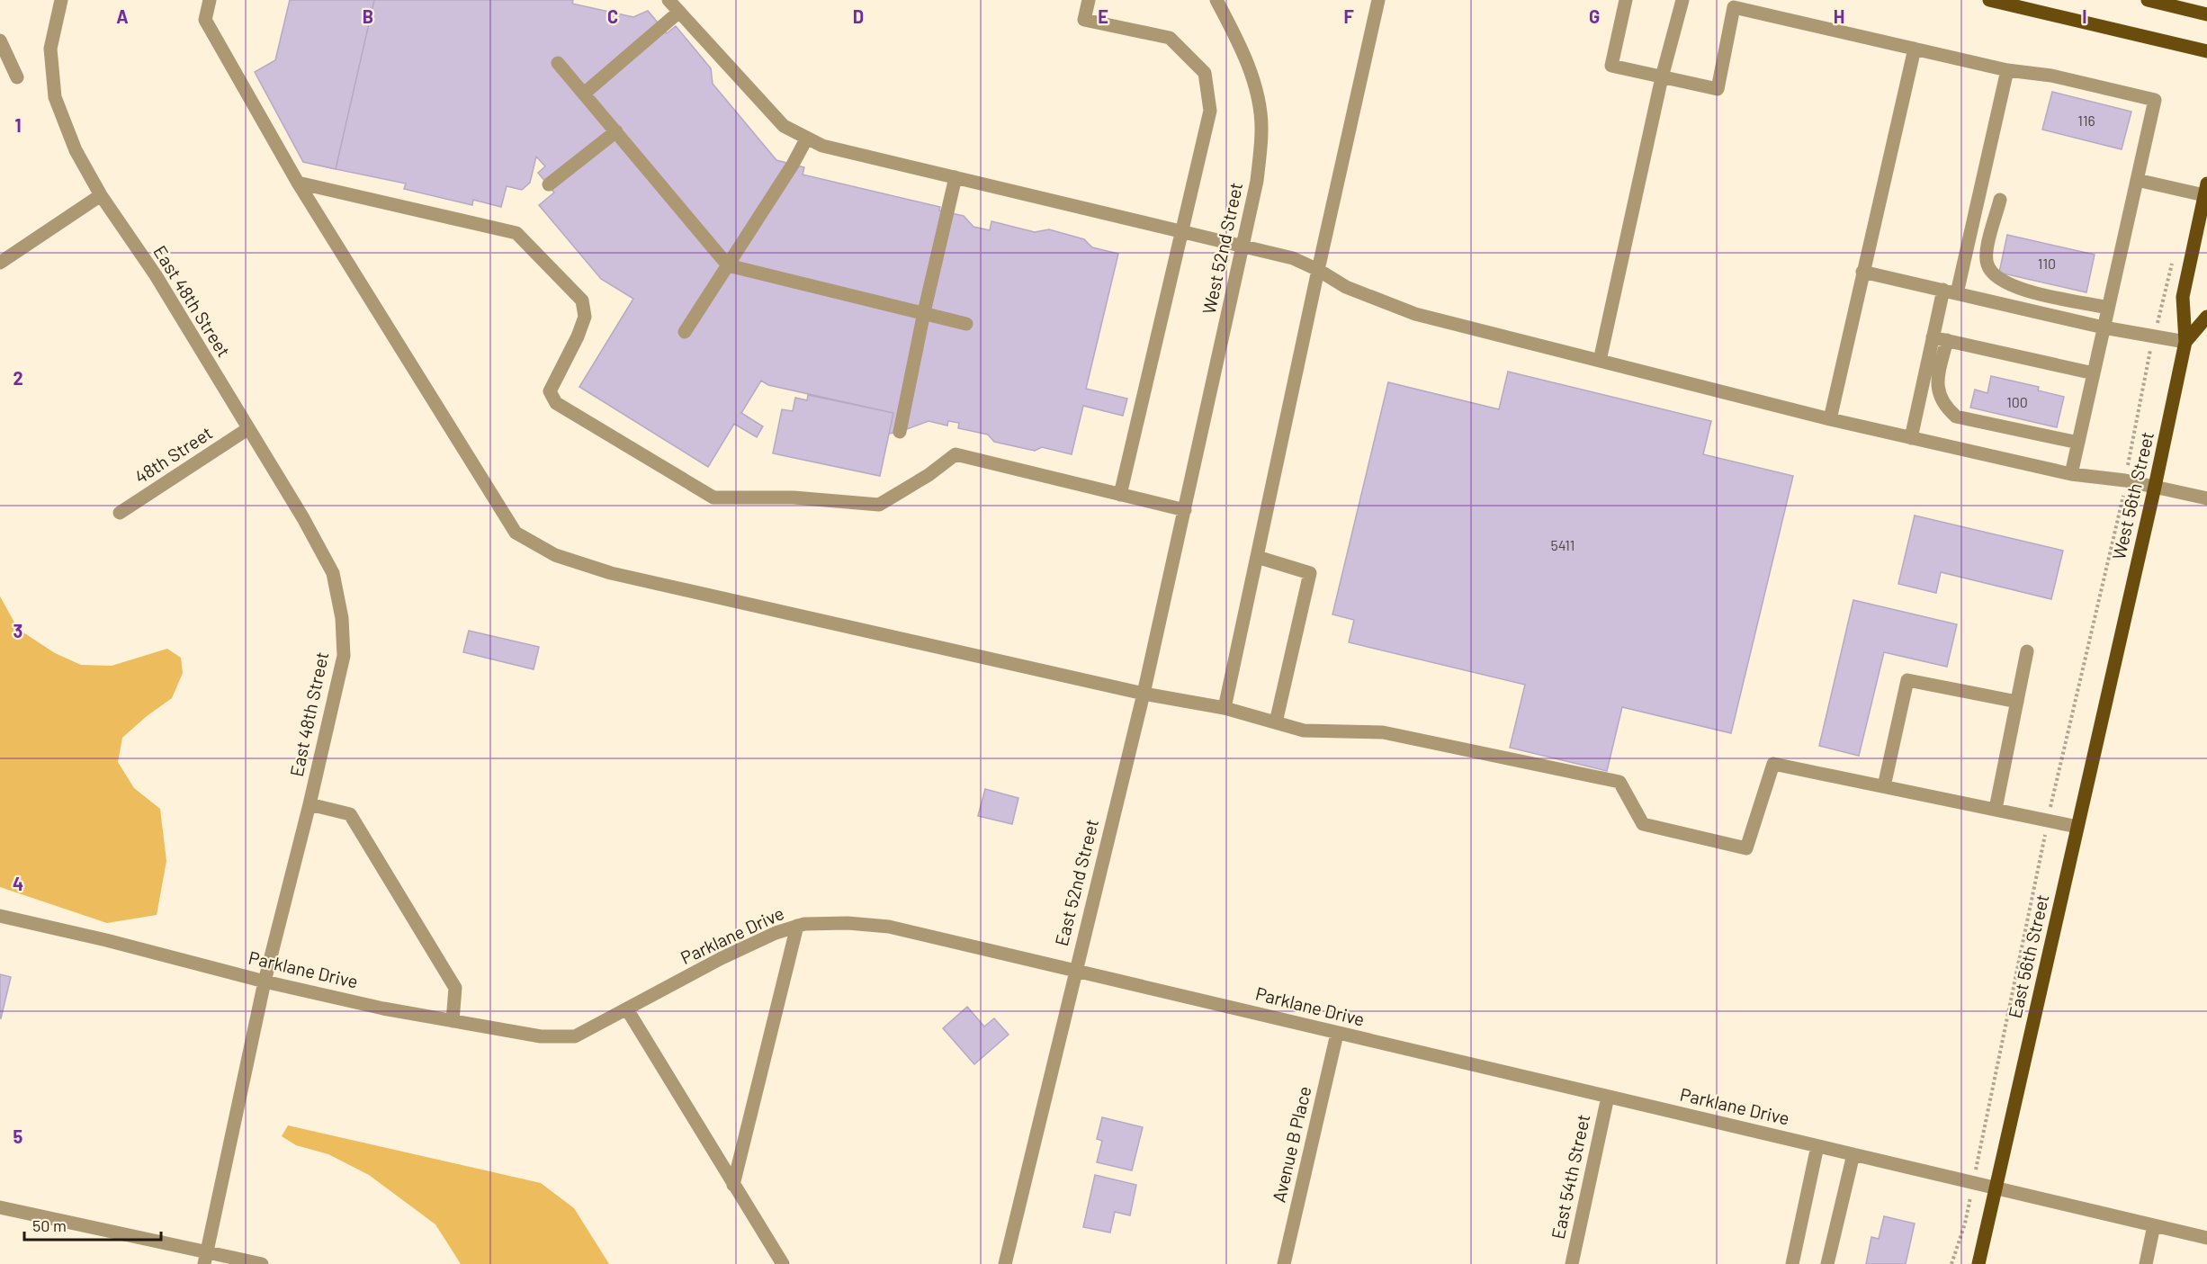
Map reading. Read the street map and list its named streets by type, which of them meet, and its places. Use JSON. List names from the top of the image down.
{
  "streets": {
    "main road": ["West 56th Street", "East 56th Street"],
    "street": [
      "West 52nd Street",
      "East 48th Street",
      "48th Street",
      "East 52nd Street",
      "Parklane Drive",
      "Avenue B Place",
      "East 54th Street"
    ]
  },
  "crossings": [
    ["West 52nd Street", "East 52nd Street"],
    ["East 48th Street", "48th Street"],
    ["East 48th Street", "Parklane Drive"],
    ["West 56th Street", "East 56th Street"],
    ["East 52nd Street", "Parklane Drive"],
    ["Parklane Drive", "East 56th Street"],
    ["Parklane Drive", "Avenue B Place"],
    ["Parklane Drive", "East 54th Street"]
  ],
  "house_numbers": [
    "116",
    "110",
    "100",
    "5411"
  ],
  "scale_bar": "50 m",
  "grid": {
    "columns": [
      "A",
      "B",
      "C",
      "D",
      "E",
      "F",
      "G",
      "H",
      "I"
    ],
    "rows": [
      "1",
      "2",
      "3",
      "4",
      "5"
    ]
  }
}
